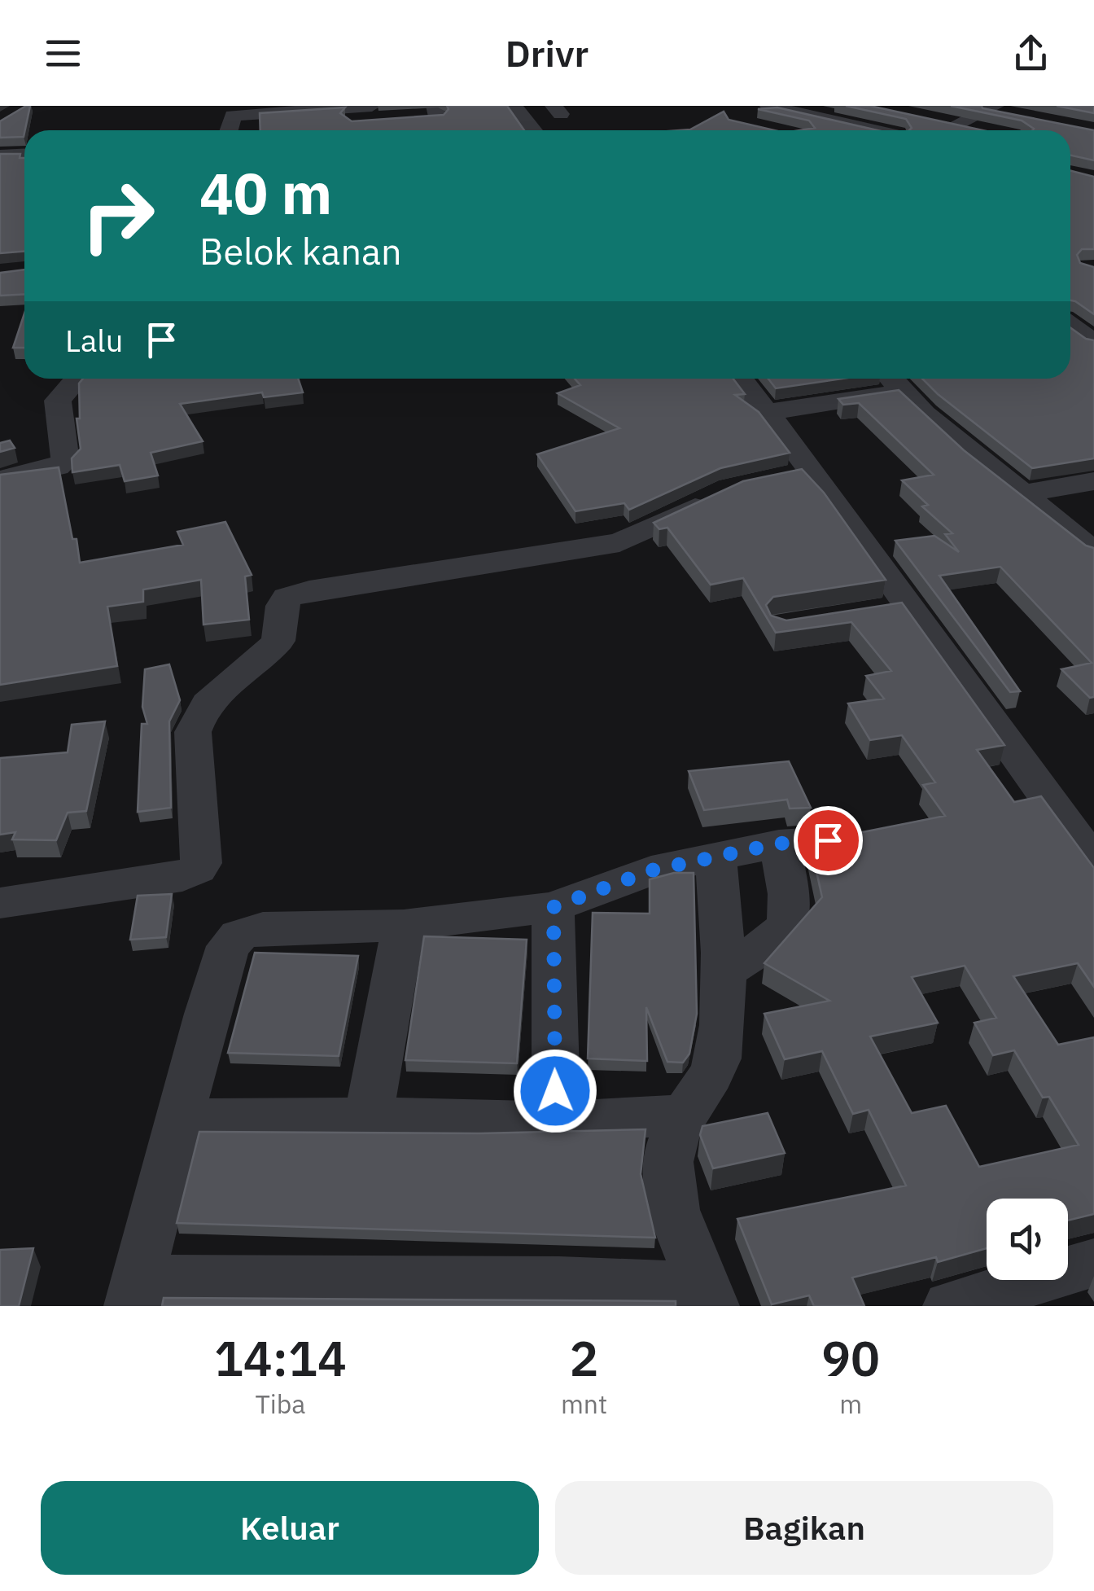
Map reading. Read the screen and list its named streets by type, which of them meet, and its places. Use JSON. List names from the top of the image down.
{
  "page": {
    "header": "Drivr",
    "turn": ["40 m", "Belok kanan"],
    "then": "Lalu",
    "eta": [
      "14:14",
      "Tiba",
      "2",
      "mnt",
      "90",
      "m"
    ],
    "buttons": ["Keluar", "Bagikan"]
  }
}
